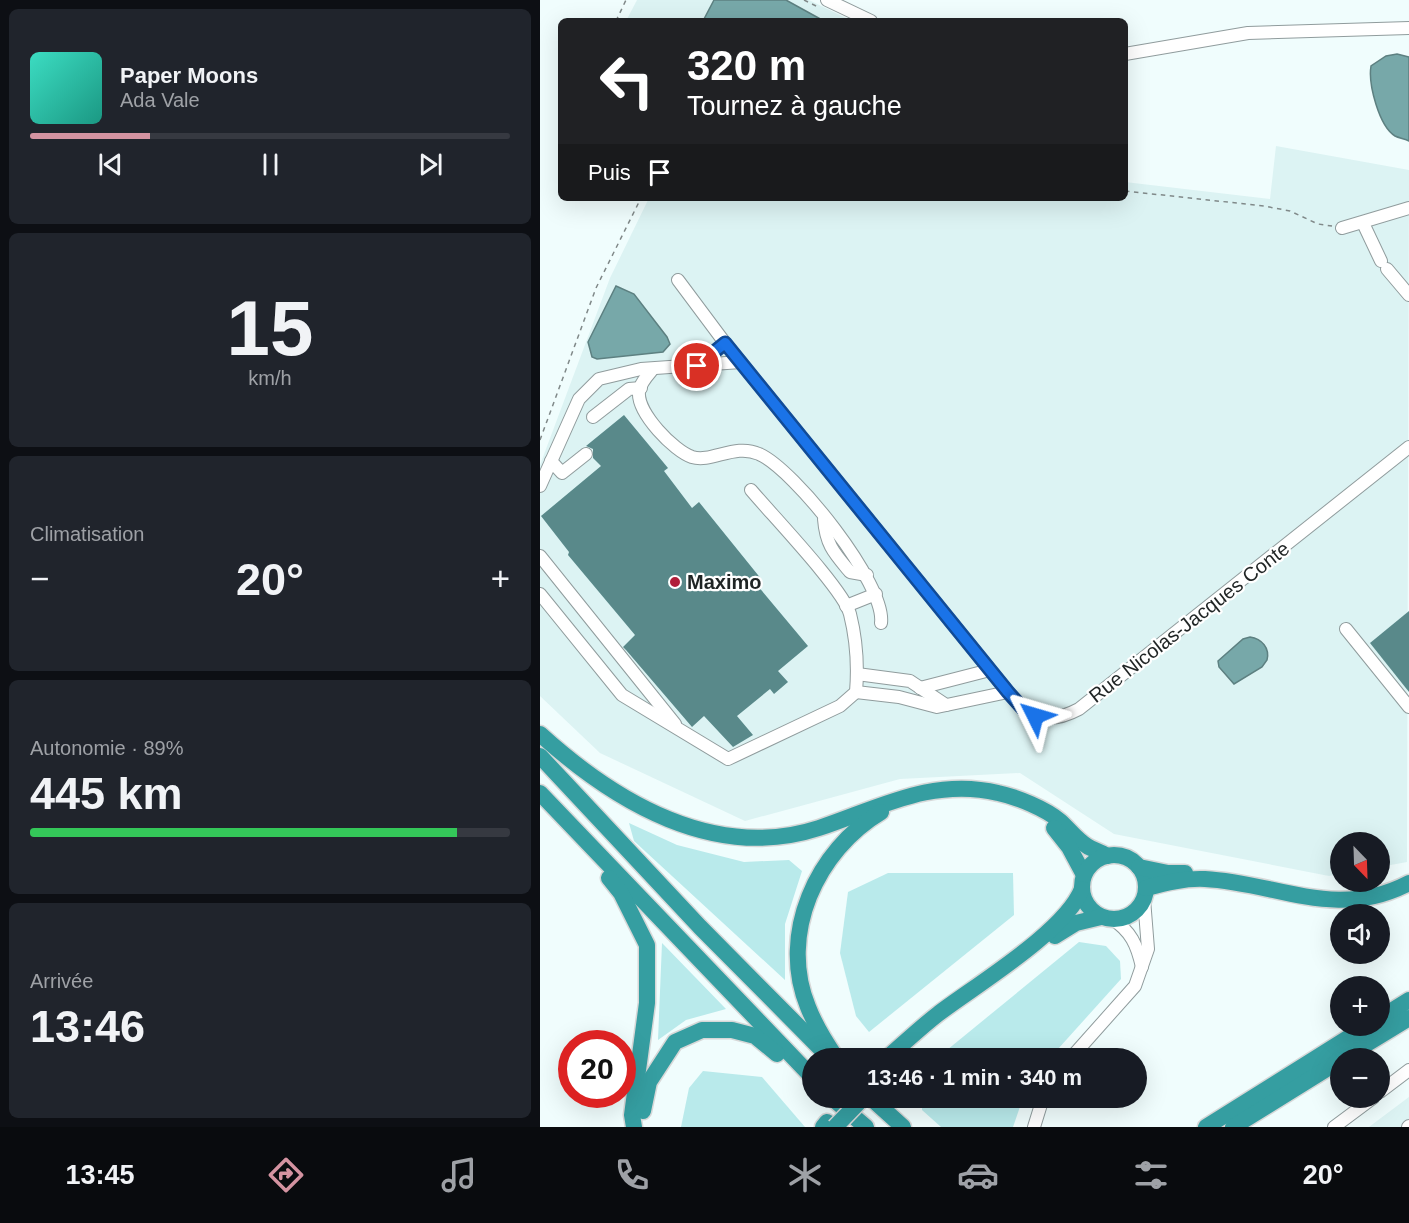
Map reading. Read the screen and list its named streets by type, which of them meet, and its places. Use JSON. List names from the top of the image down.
{
  "streets": {
    "street": ["Rue Nicolas-Jacques Conte"]
  },
  "places": ["Maximo"],
  "north": "bottom right",
  "page": {
    "turn": ["320 m", "Tournez à gauche"],
    "song": ["Paper Moons", "Ada Vale"],
    "then": "Puis",
    "tile": [
      ["15", "km/h"],
      "Climatisation",
      ["Autonomie · 89%", "445 km"],
      ["Arrivée", "13:46"]
    ],
    "heat": ["−", "20°", "+"],
    "map_buttons": ["+", "−"],
    "limit": "20",
    "trip": "13:46 · 1 min · 340 m",
    "tabs": ["13:45", "20°"]
  }
}
